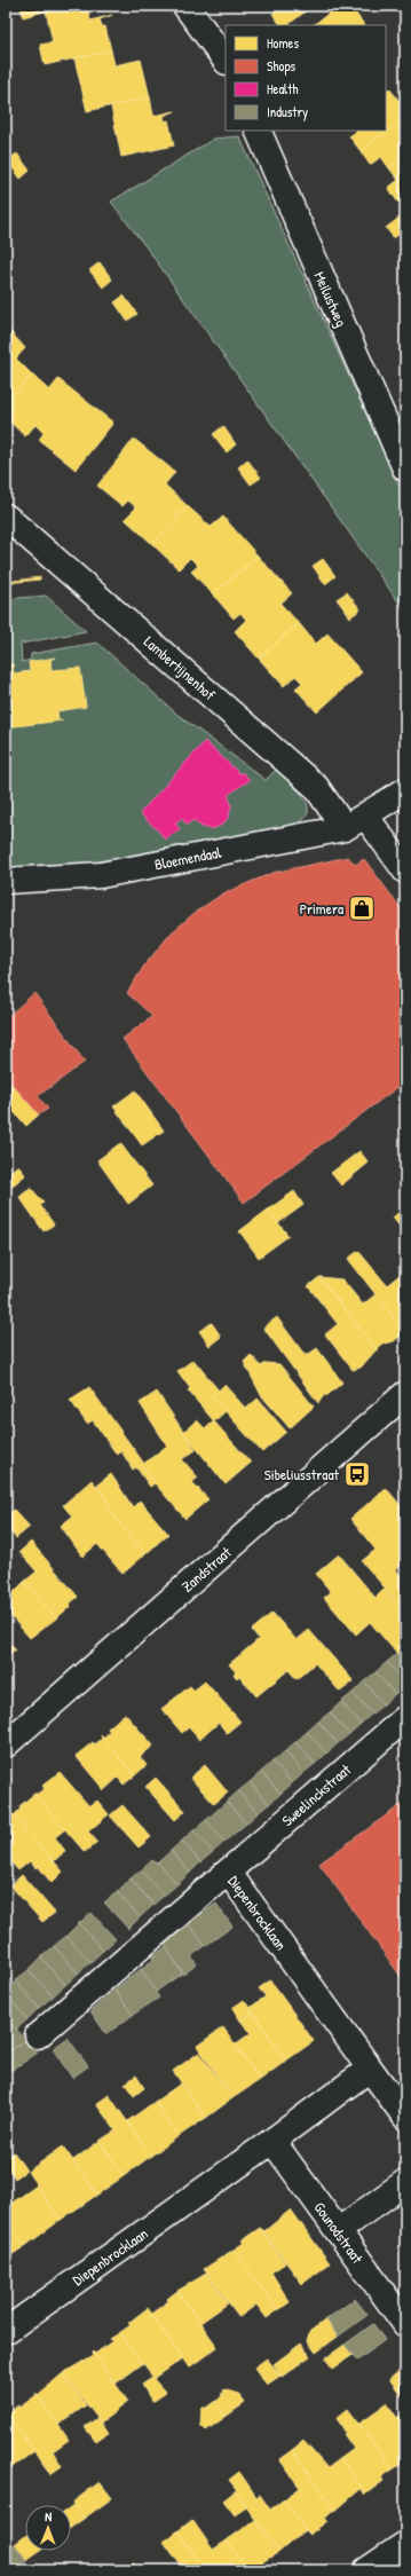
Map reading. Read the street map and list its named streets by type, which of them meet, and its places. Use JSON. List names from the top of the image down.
{
  "streets": {
    "street": [
      "Meilustweg",
      "Lambertijnenhof",
      "Bloemendaal",
      "Zandstraat",
      "Sweelinckstraat",
      "Diepenbrocklaan",
      "Gounodstraat"
    ]
  },
  "crossings": [
    ["Lambertijnenhof", "Bloemendaal"],
    ["Sweelinckstraat", "Diepenbrocklaan"],
    ["Diepenbrocklaan", "Gounodstraat"]
  ],
  "places": {
    "shop": ["Primera"],
    "bus stop": ["Sibeliusstraat"]
  },
  "legend": [
    "Homes",
    "Shops",
    "Health",
    "Industry"
  ],
  "north": "top"
}
